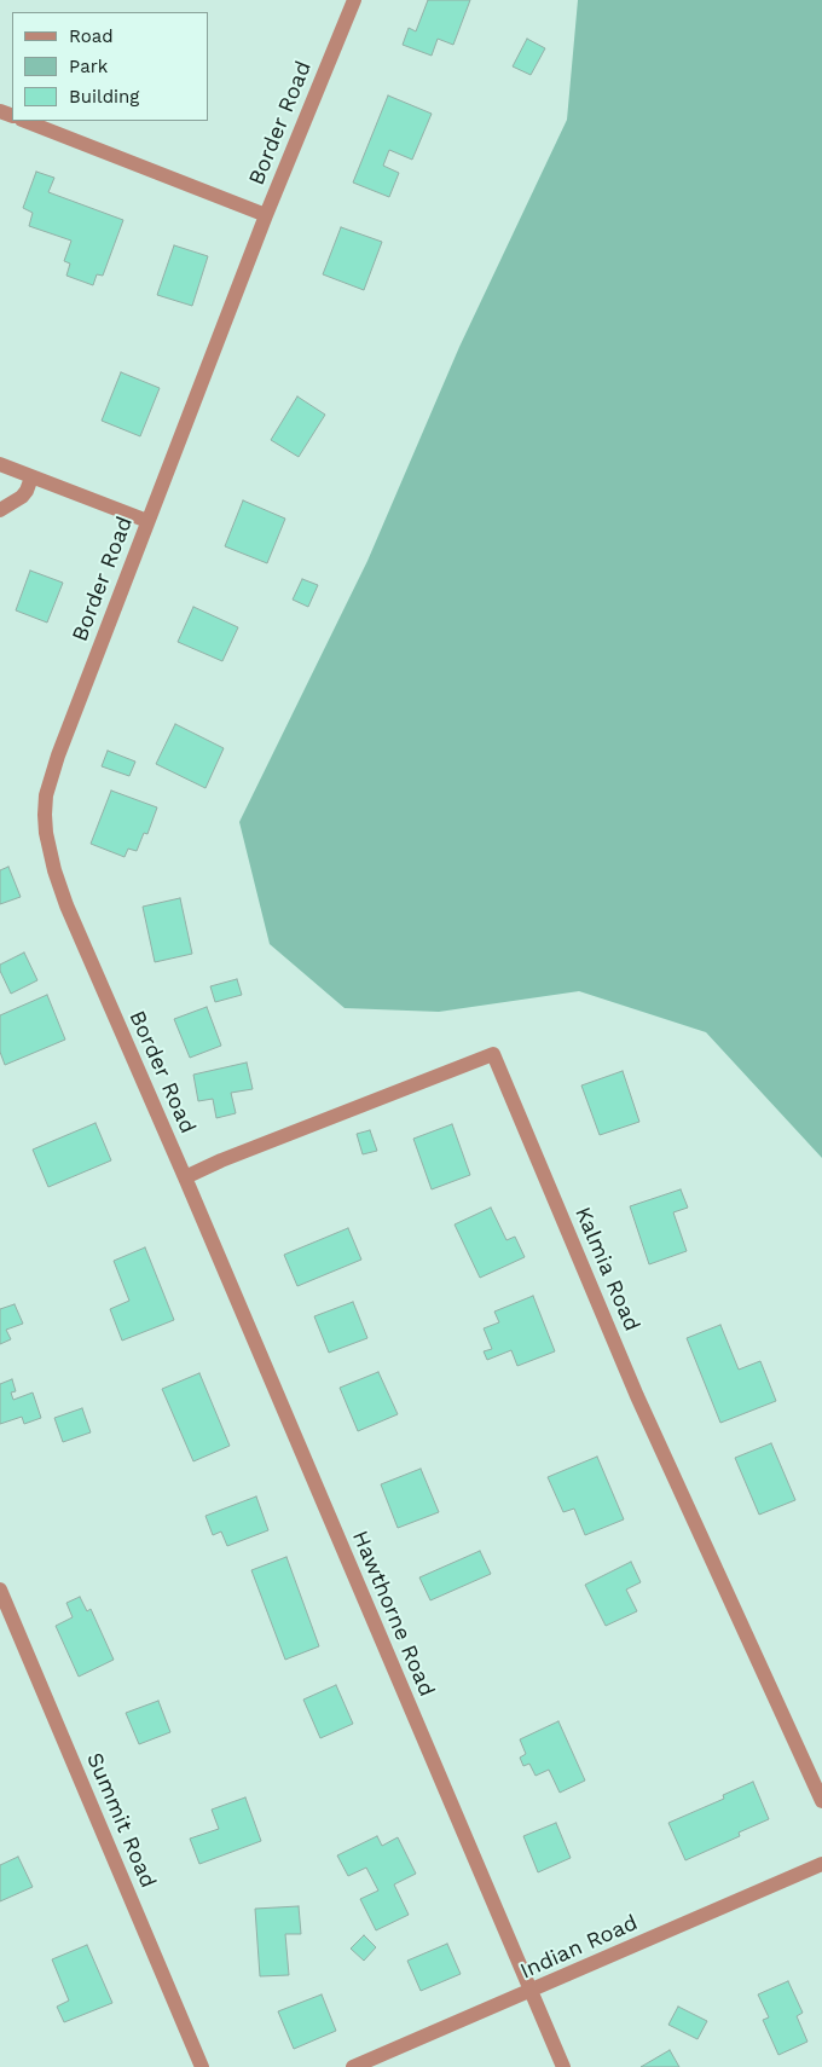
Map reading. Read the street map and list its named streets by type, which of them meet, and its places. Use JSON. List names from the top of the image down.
{
  "streets": {
    "street": [
      "Border Road",
      "Kalmia Road",
      "Hawthorne Road",
      "Summit Road",
      "Indian Road"
    ]
  },
  "crossings": [
    ["Border Road", "Kalmia Road"],
    ["Border Road", "Hawthorne Road"],
    ["Kalmia Road", "Hawthorne Road"],
    ["Hawthorne Road", "Indian Road"]
  ],
  "legend": ["Road", "Park", "Building"]
}
